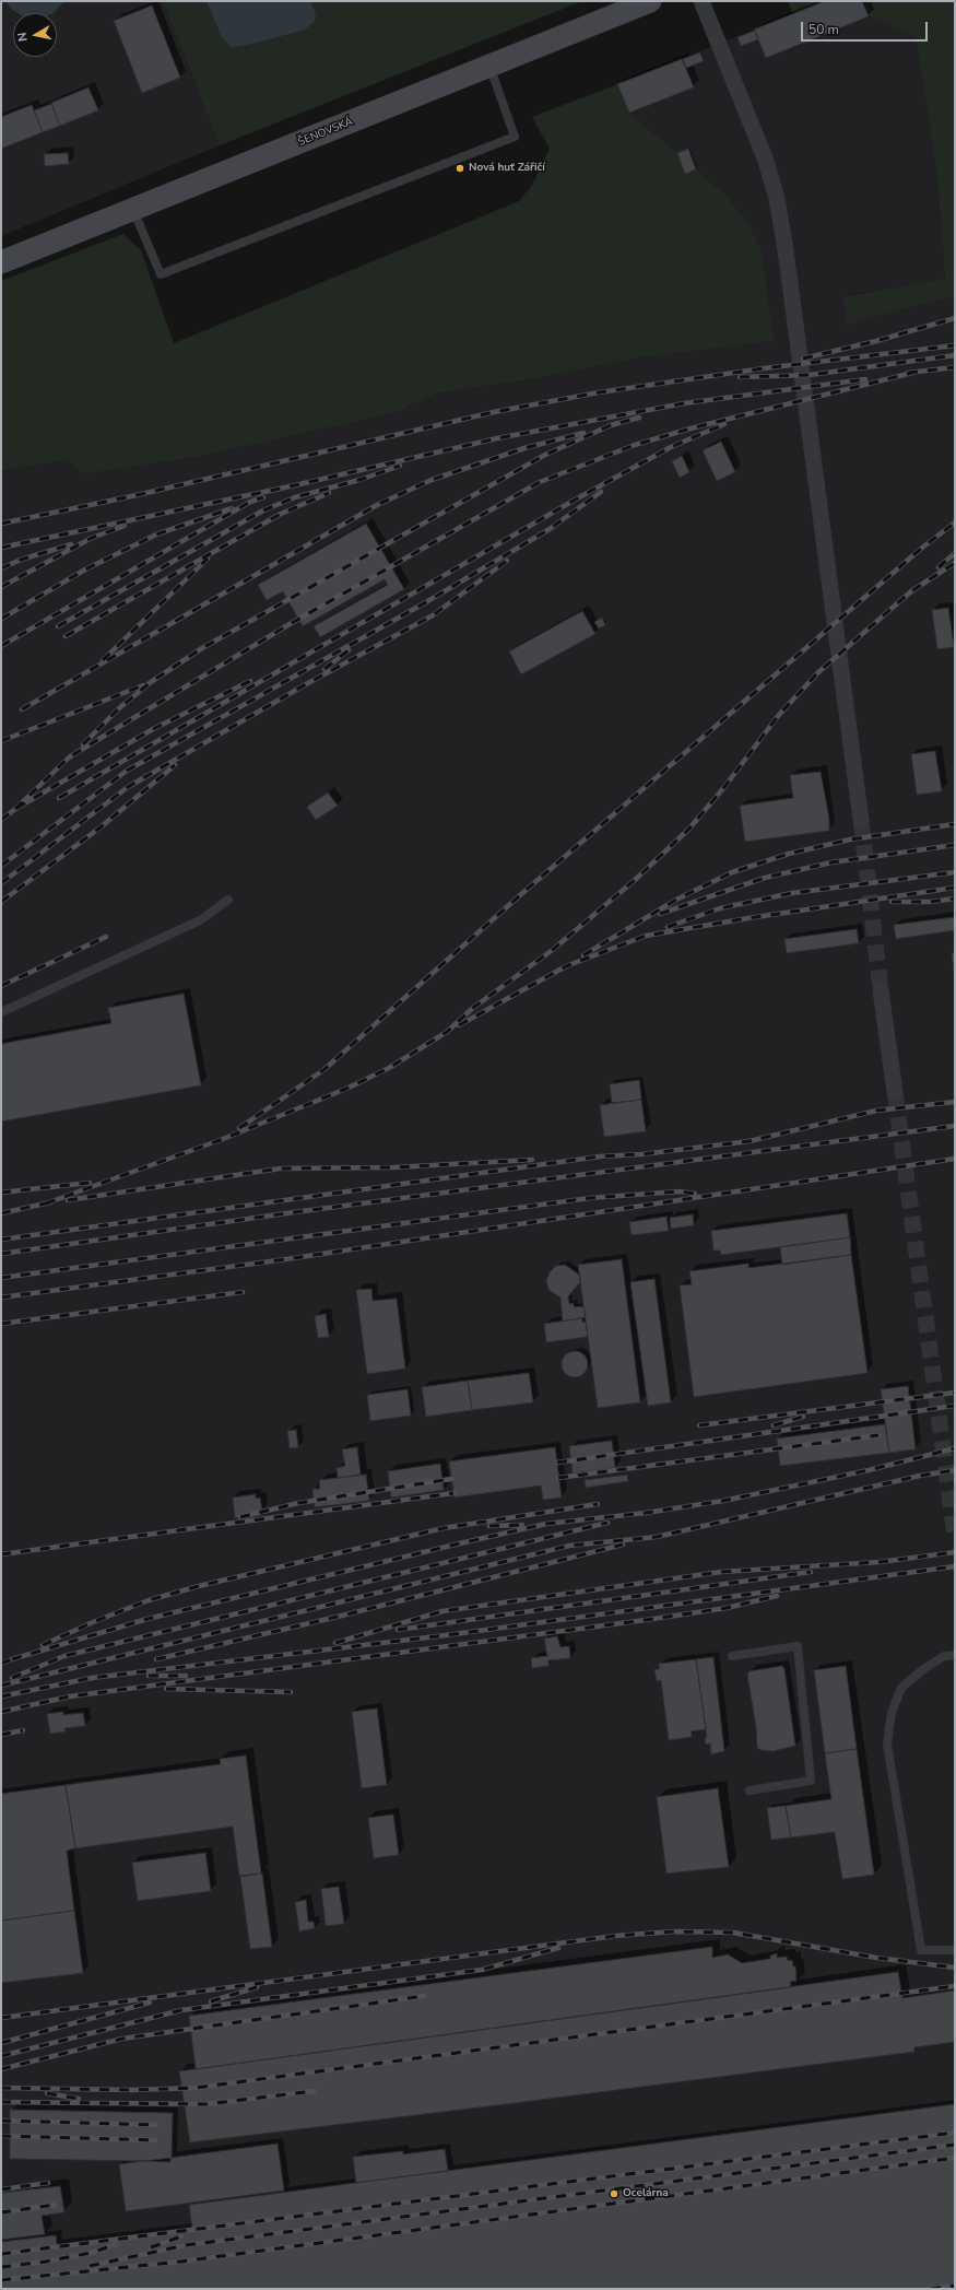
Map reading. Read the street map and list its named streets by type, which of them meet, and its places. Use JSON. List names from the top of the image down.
{
  "streets": {
    "street": ["ŠENOVSKÁ"]
  },
  "places": ["Nová huť Zářičí", "Ocelárna"],
  "scale_bar": "50 m",
  "north": "left"
}
